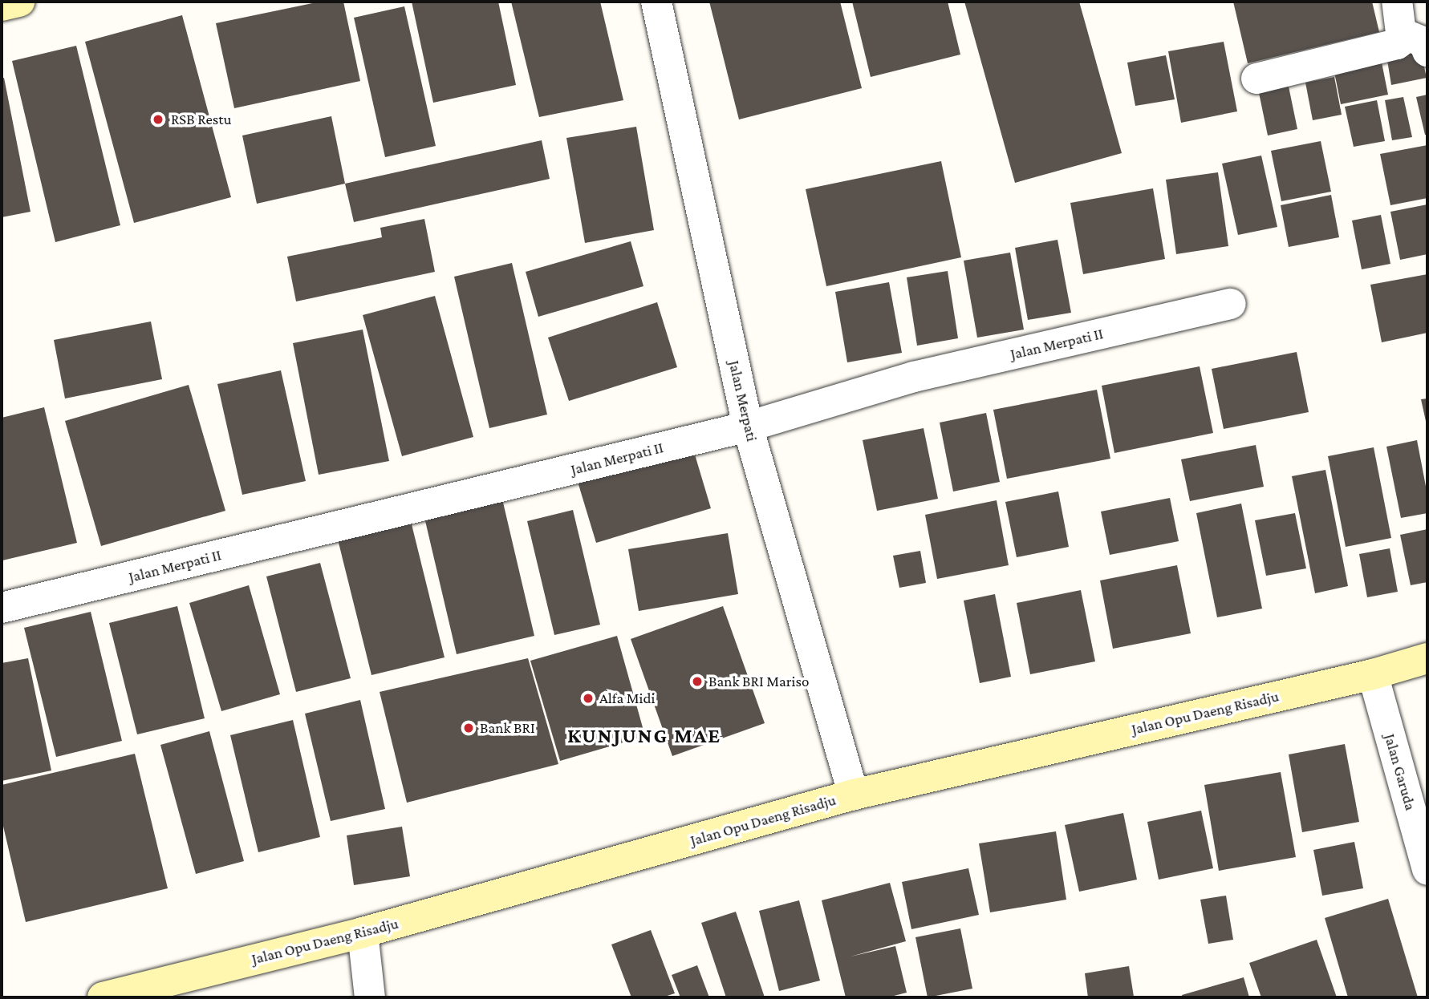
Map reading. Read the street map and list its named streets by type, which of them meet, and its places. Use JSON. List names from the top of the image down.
{
  "streets": {
    "main road": ["Jalan Opu Daeng Risadju"],
    "street": ["Jalan Merpati II", "Jalan Merpati", "Jalan Garuda"]
  },
  "crossings": [
    ["Jalan Merpati II", "Jalan Merpati"],
    ["Jalan Merpati", "Jalan Opu Daeng Risadju"],
    ["Jalan Opu Daeng Risadju", "Jalan Garuda"]
  ],
  "districts": ["KUNJUNG MAE"],
  "places": [
    "RSB Restu",
    "Bank BRI Mariso",
    "Alfa Midi",
    "Bank BRI"
  ]
}
